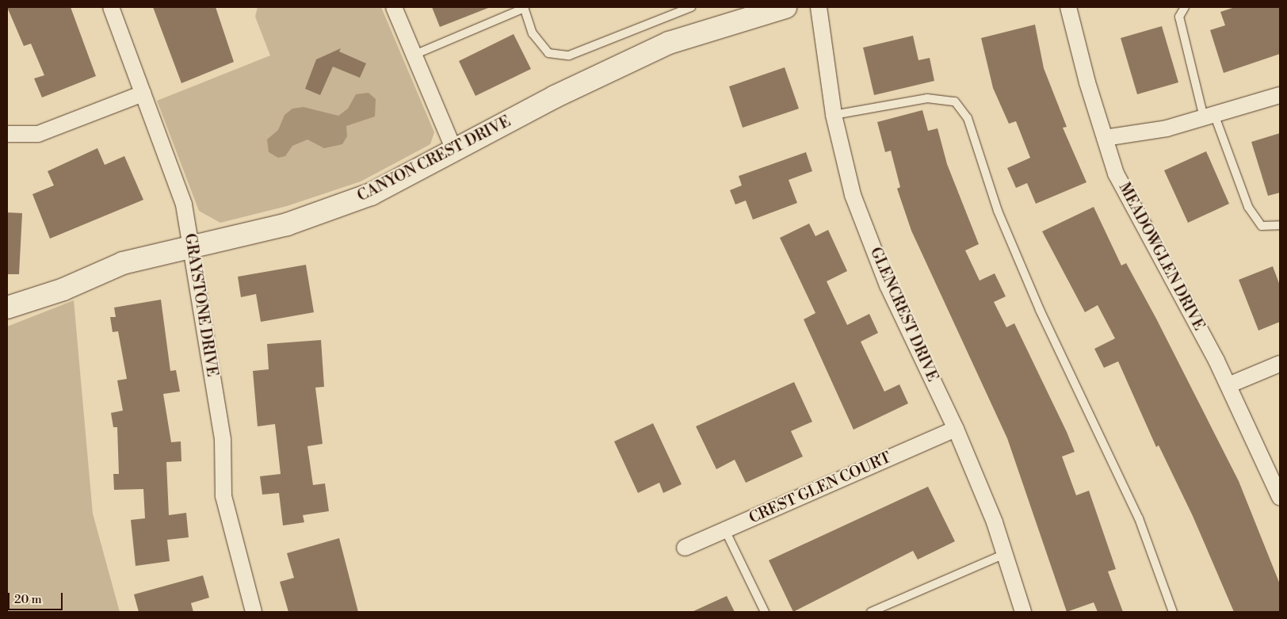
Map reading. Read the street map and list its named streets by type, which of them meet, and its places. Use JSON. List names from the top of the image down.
{
  "streets": {
    "street": [
      "CANYON CREST DRIVE",
      "MEADOWGLEN DRIVE",
      "GRAYSTONE DRIVE",
      "GLENCREST DRIVE",
      "CREST GLEN COURT"
    ]
  },
  "crossings": [
    ["CANYON CREST DRIVE", "GRAYSTONE DRIVE"],
    ["GLENCREST DRIVE", "CREST GLEN COURT"]
  ],
  "scale_bar": "20 m"
}
